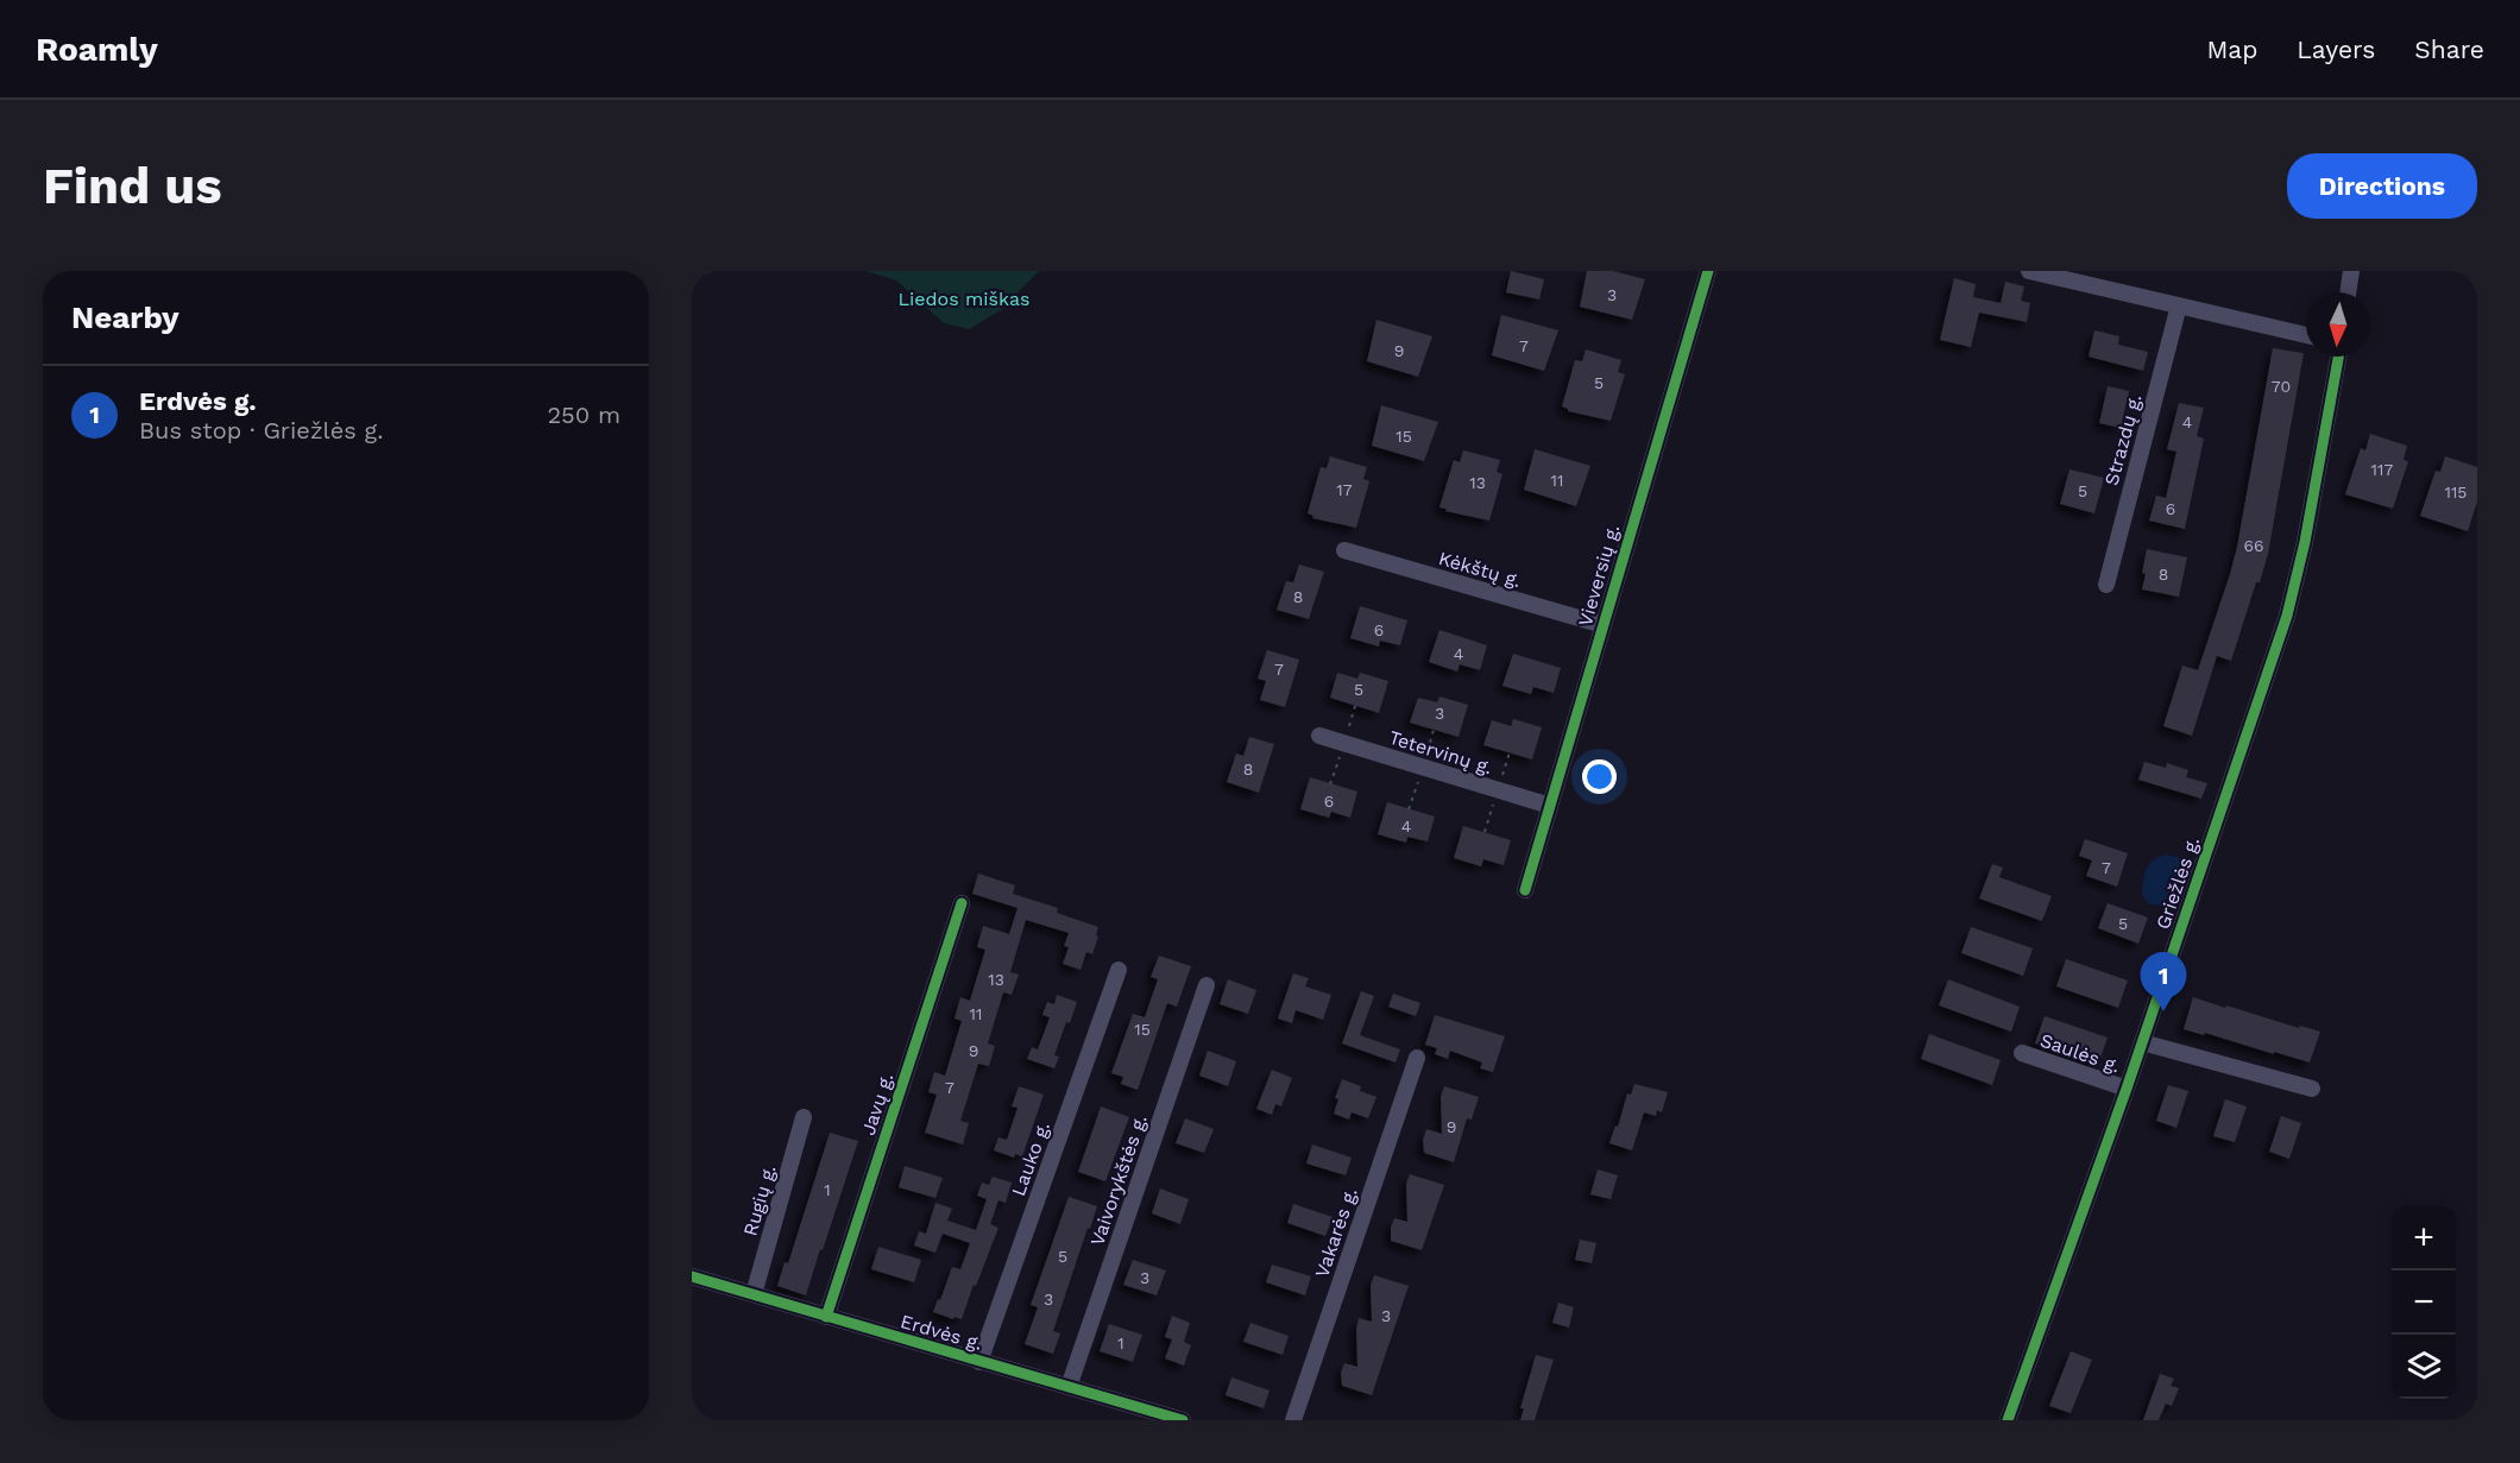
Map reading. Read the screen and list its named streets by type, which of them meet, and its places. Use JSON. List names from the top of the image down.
{
  "streets": {
    "street": [
      "Strazdų g.",
      "Kėkštų g.",
      "Vieversių g.",
      "Tetervinų g.",
      "Griežlės g.",
      "Saulės g.",
      "Javų g.",
      "Lauko g.",
      "Vaivorykštės g.",
      "Rugių g.",
      "Vakarės g.",
      "Erdvės g."
    ]
  },
  "crossings": [
    ["Kėkštų g.", "Vieversių g."],
    ["Vieversių g.", "Tetervinų g."],
    ["Griežlės g.", "Saulės g."],
    ["Javų g.", "Erdvės g."],
    ["Lauko g.", "Erdvės g."],
    ["Vaivorykštės g.", "Erdvės g."],
    ["Rugių g.", "Erdvės g."]
  ],
  "parks": ["Liedos miškas"],
  "house_numbers": [
    "3",
    "7",
    "9",
    "5",
    "70",
    "4",
    "15",
    "117",
    "11",
    "13",
    "17",
    "5",
    "115",
    "6",
    "66",
    "8",
    "8",
    "6",
    "4",
    "7",
    "5",
    "3",
    "8",
    "6",
    "4",
    "7",
    "5",
    "13",
    "11",
    "15",
    "9",
    "7",
    "9",
    "1",
    "5",
    "3",
    "3",
    "3",
    "1"
  ],
  "north": "bottom",
  "page": {
    "header": "Roamly",
    "nav": ["Map", "Layers", "Share"],
    "buttons": "Directions",
    "title": "Find us",
    "heading": "Nearby",
    "list": [
      {
        "mark": "1",
        "name": "Erdvės g.",
        "note": "Bus stop · Griežlės g.",
        "value": "250 m"
      }
    ],
    "pins": "1",
    "map_buttons": ["+", "−"]
  }
}
